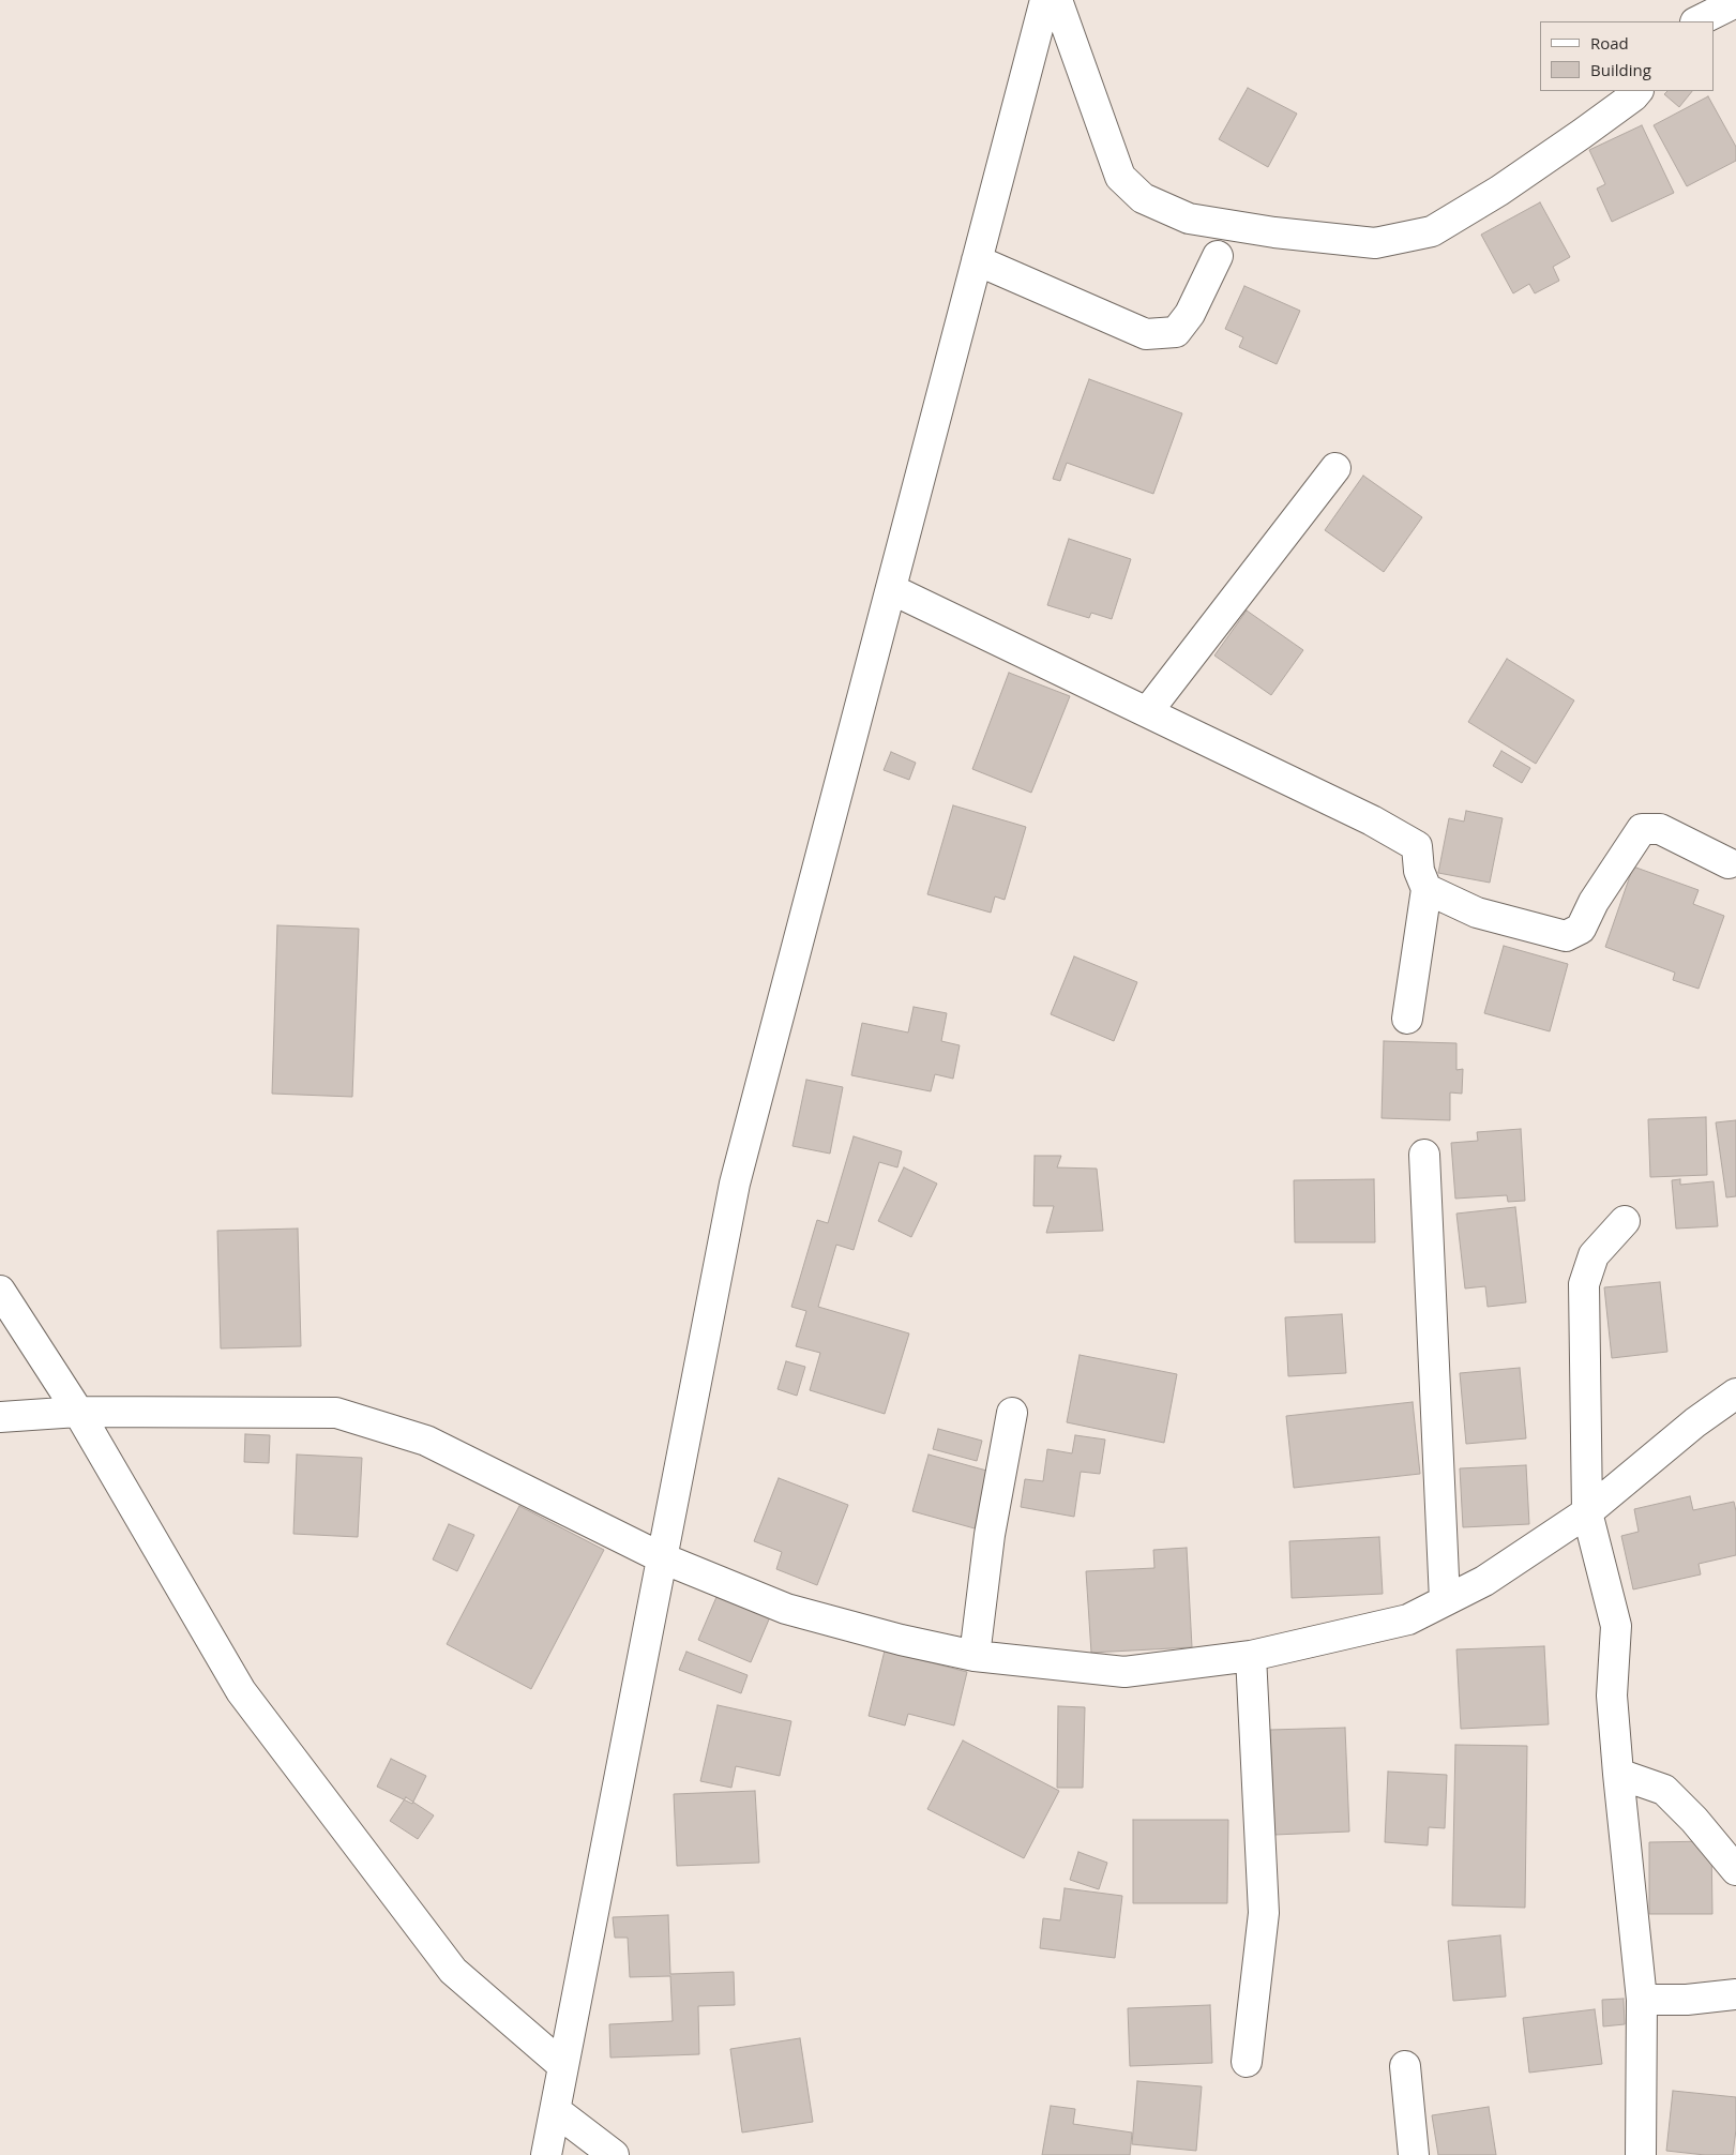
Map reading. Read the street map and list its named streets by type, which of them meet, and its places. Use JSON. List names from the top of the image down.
{
  "legend": ["Road", "Building"]
}
